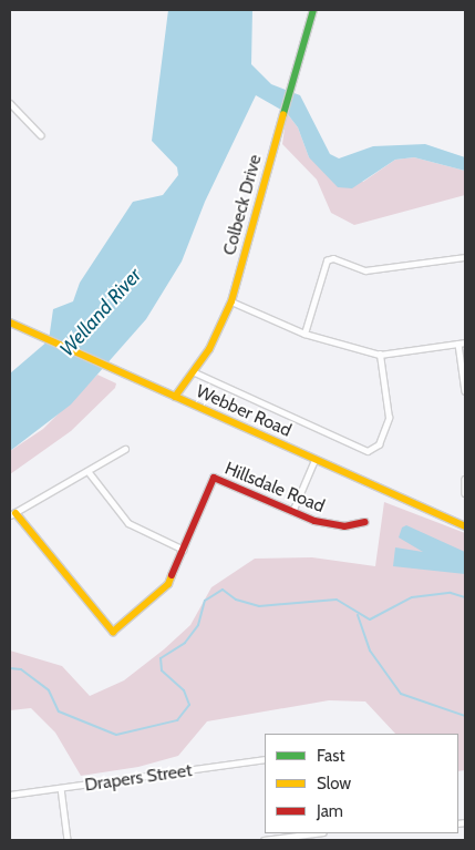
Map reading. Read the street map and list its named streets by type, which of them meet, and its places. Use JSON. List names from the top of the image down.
{
  "streets": {
    "street": [
      "Colbeck Drive",
      "Webber Road",
      "Hillsdale Road",
      "Drapers Street"
    ]
  },
  "crossings": [
    ["Colbeck Drive", "Webber Road"]
  ],
  "water": ["Welland River"],
  "legend": ["Fast", "Slow", "Jam"]
}
